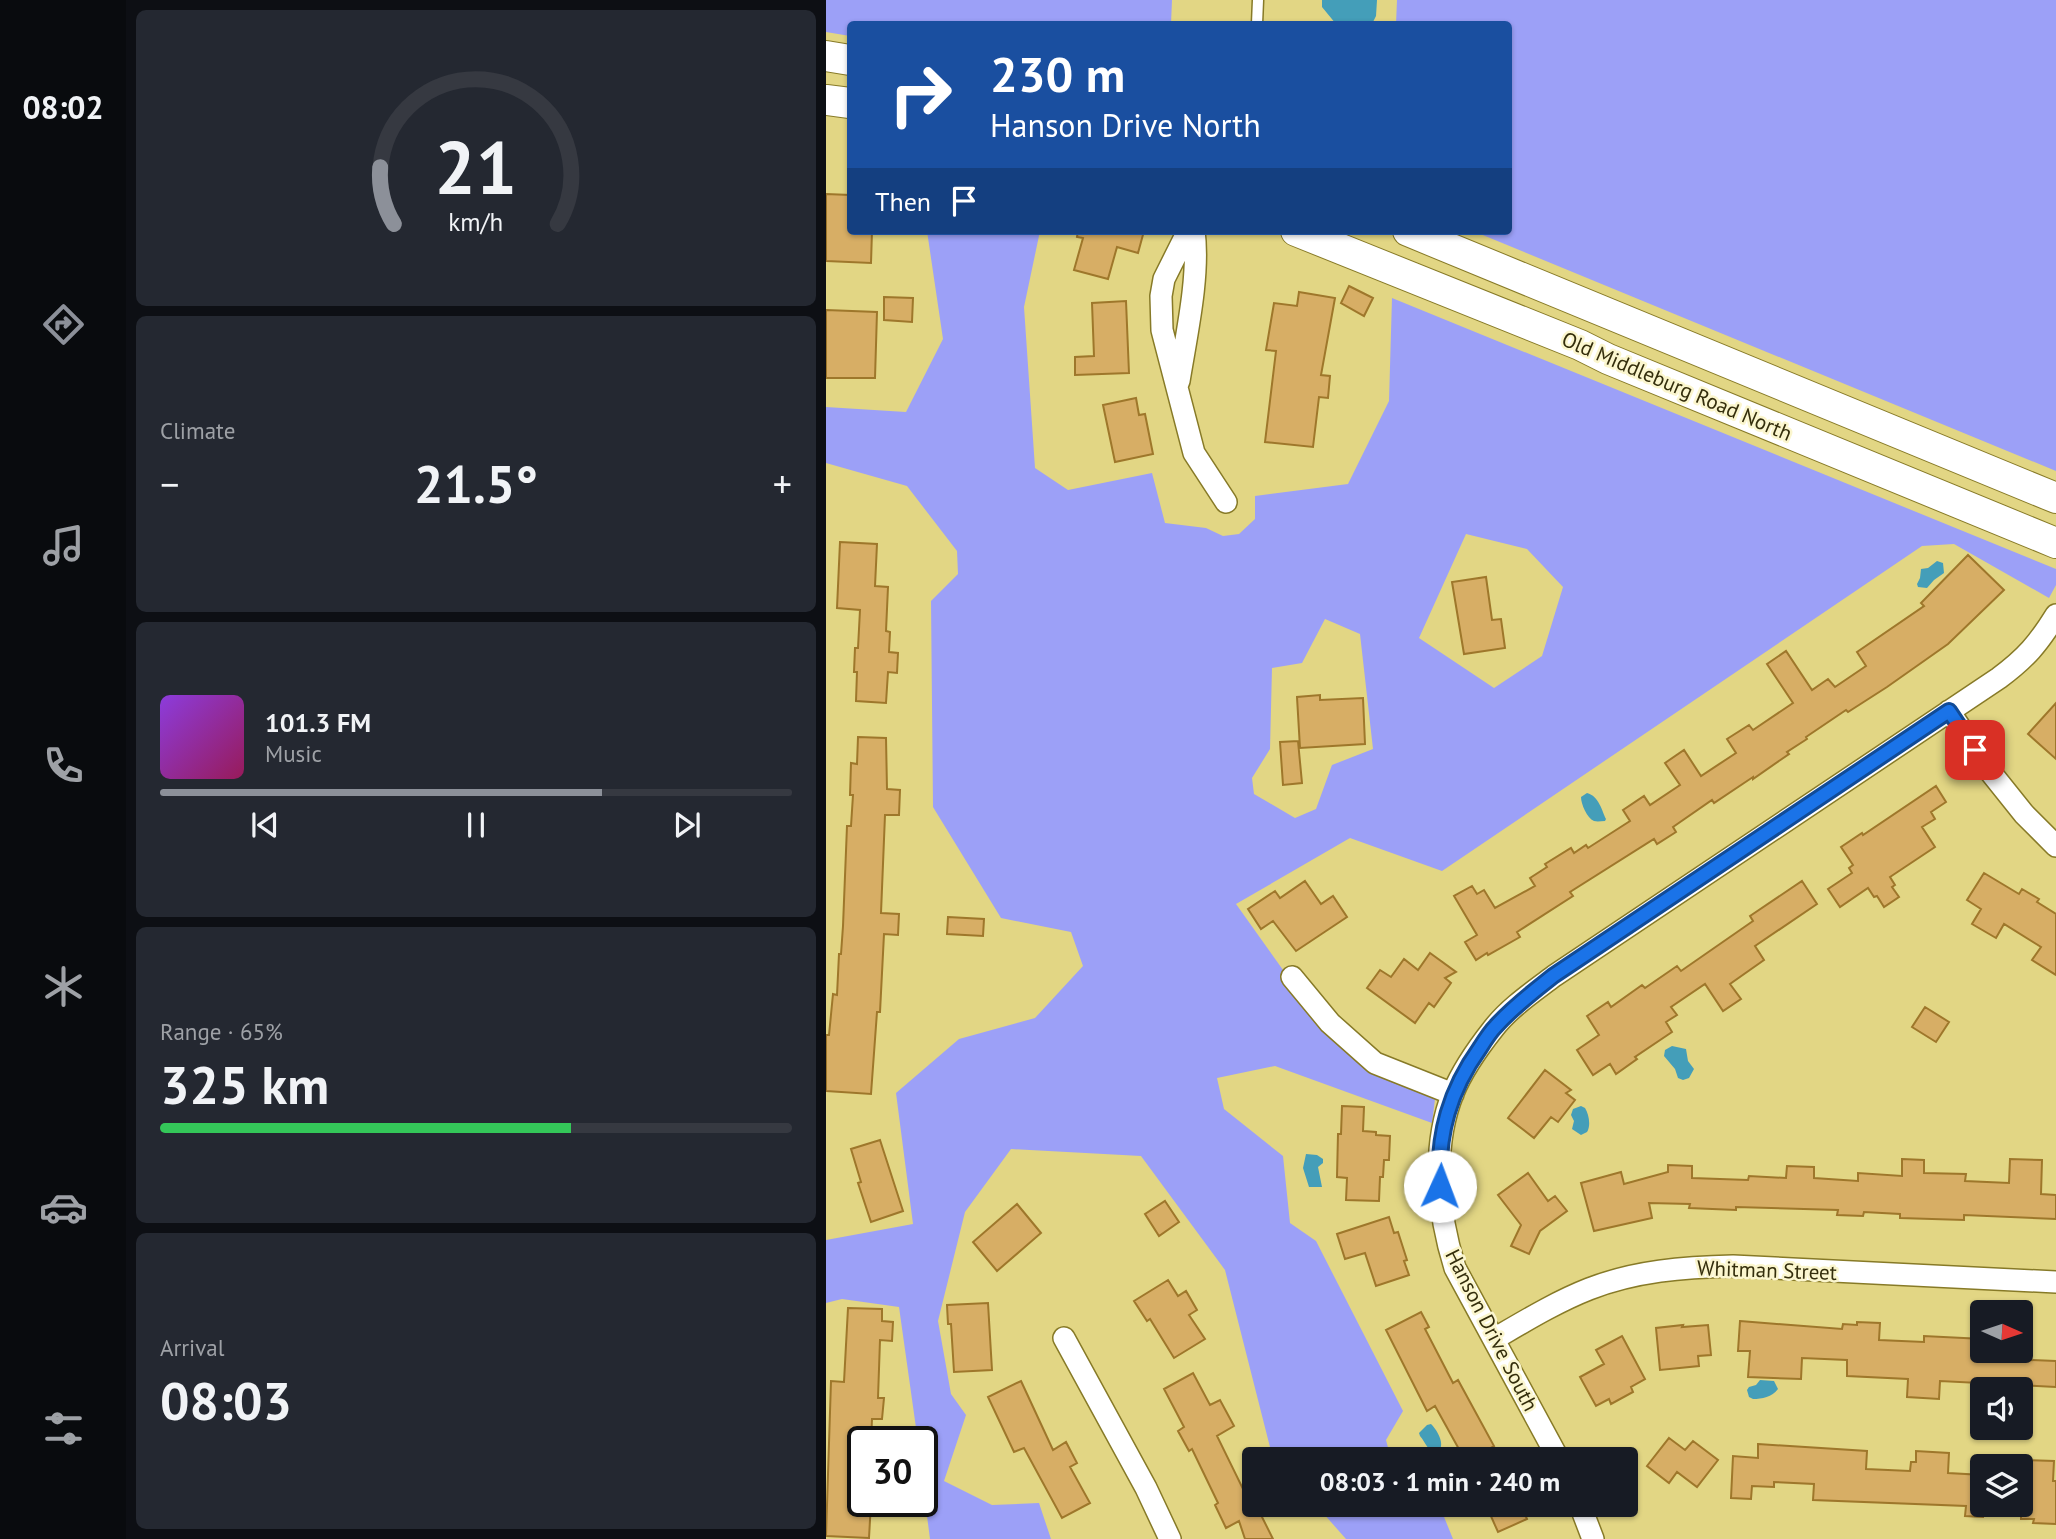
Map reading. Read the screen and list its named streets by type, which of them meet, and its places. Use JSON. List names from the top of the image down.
{
  "streets": {
    "main road": ["Old Middleburg Road North"],
    "street": ["Whitman Street", "Hanson Drive South"]
  },
  "crossings": [
    ["Whitman Street", "Hanson Drive South"]
  ],
  "north": "right",
  "page": {
    "tabs": "08:02",
    "turn": ["230 m", "Hanson Drive North"],
    "then": "Then",
    "tile": [
      "Climate",
      ["Range · 65%", "325 km"],
      ["Arrival", "08:03"]
    ],
    "heat": ["−", "21.5°", "+"],
    "song": ["101.3 FM", "Music"],
    "limit": "30",
    "trip": "08:03 · 1 min · 240 m",
    "gauge": ["21", "km/h"]
  }
}
